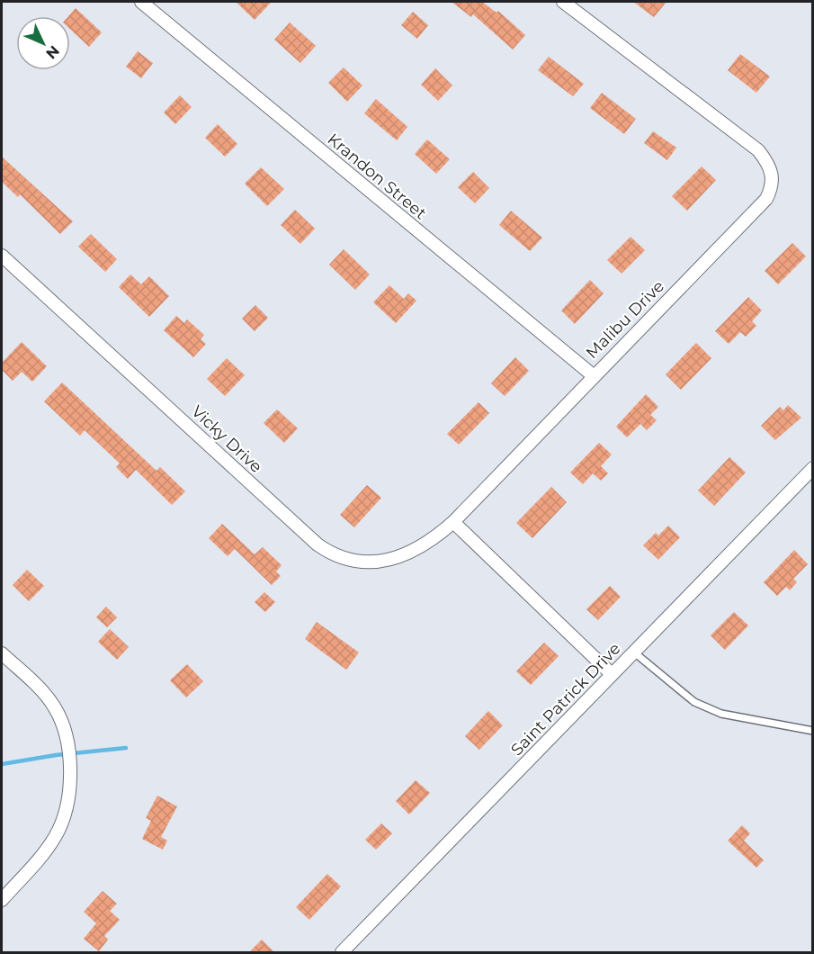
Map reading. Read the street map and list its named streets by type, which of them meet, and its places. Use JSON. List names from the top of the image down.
{
  "streets": {
    "street": [
      "Krandon Street",
      "Malibu Drive",
      "Vicky Drive",
      "Saint Patrick Drive"
    ]
  },
  "crossings": [
    ["Krandon Street", "Malibu Drive"],
    ["Malibu Drive", "Vicky Drive"]
  ],
  "north": "bottom right"
}
